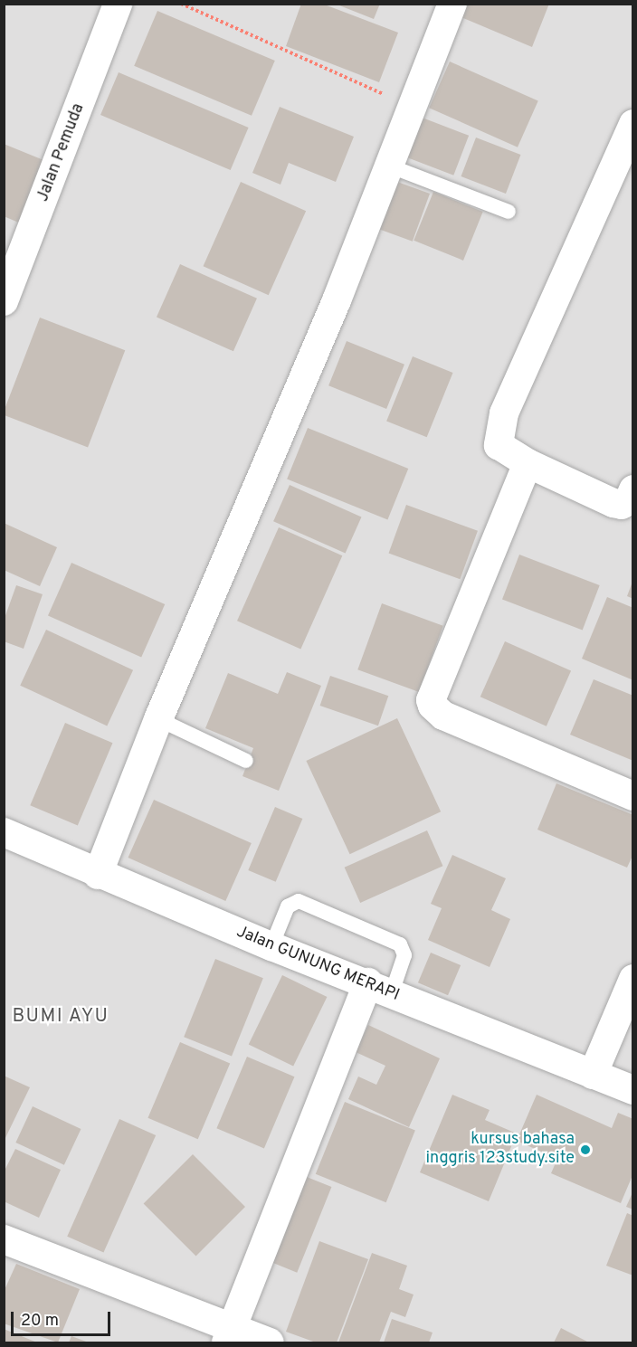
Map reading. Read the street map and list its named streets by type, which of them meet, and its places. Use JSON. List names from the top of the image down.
{
  "streets": {
    "street": ["Jalan Pemuda", "Jalan GUNUNG MERAPI"]
  },
  "districts": ["BUMI AYU"],
  "places": ["kursus bahasa inggris 123study.site"],
  "scale_bar": "20 m"
}
